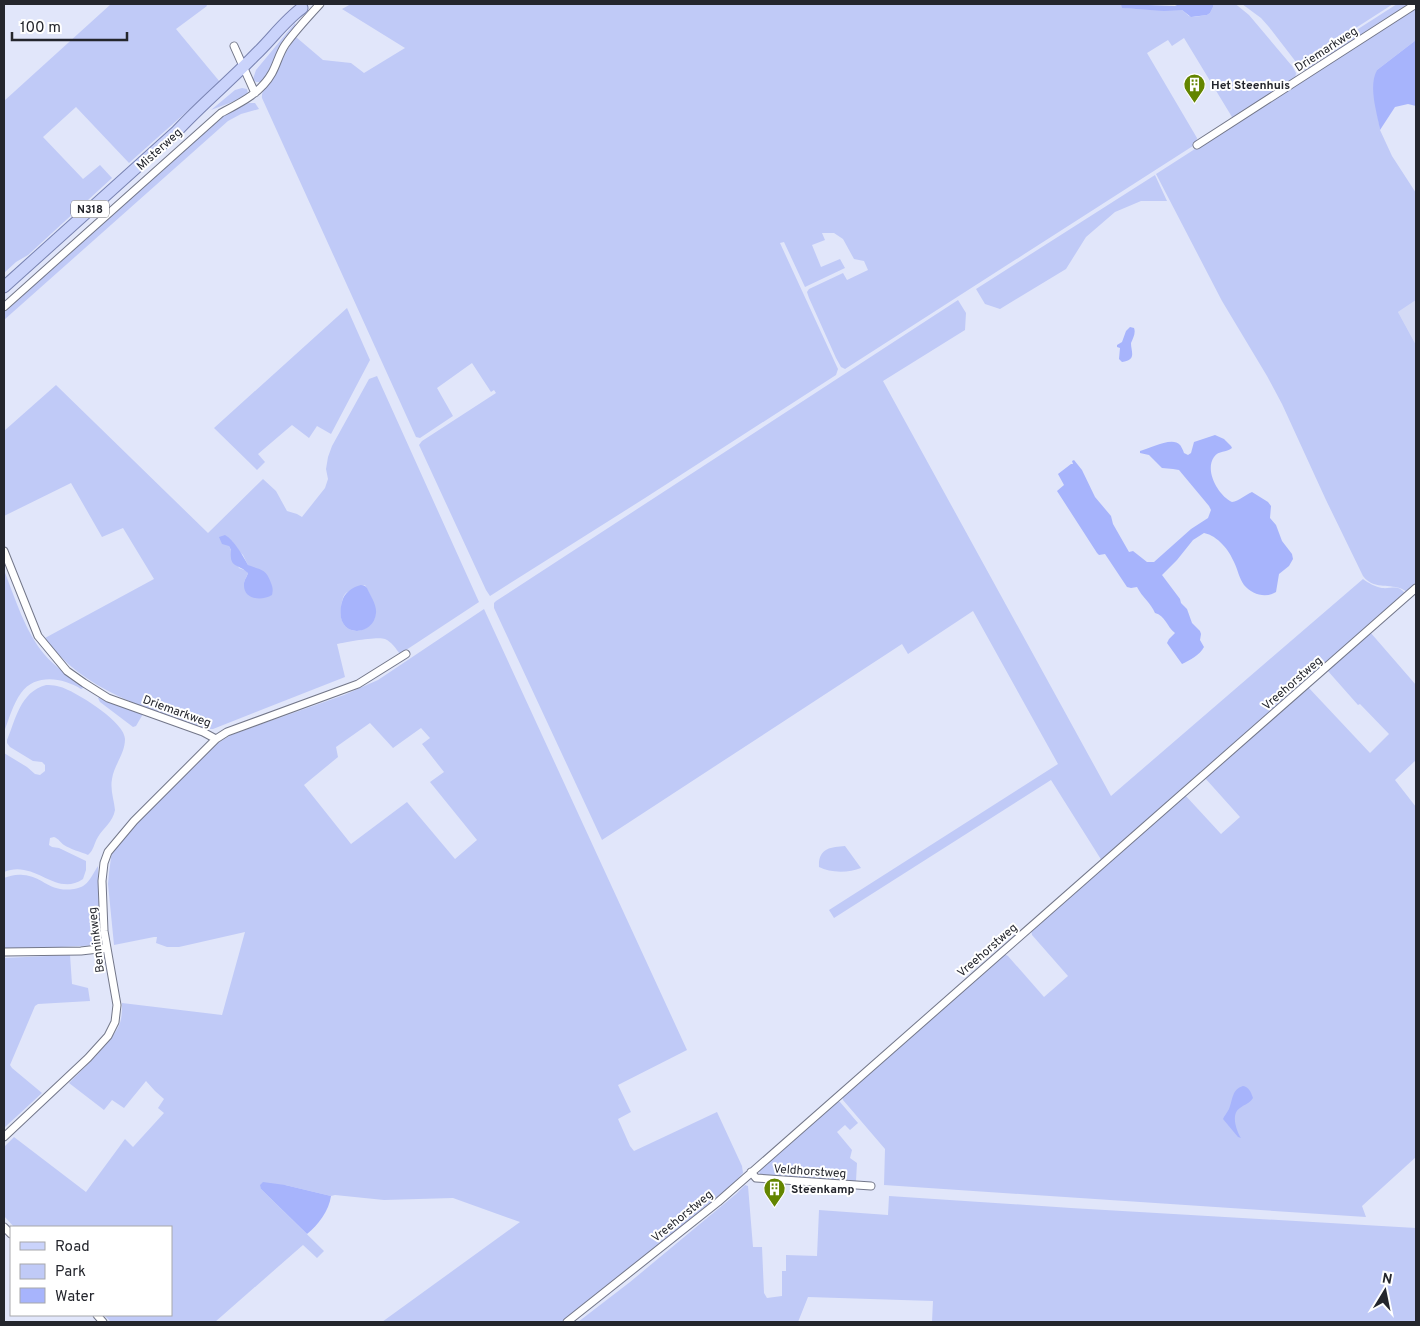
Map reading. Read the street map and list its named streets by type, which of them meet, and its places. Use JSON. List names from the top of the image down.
{
  "streets": {
    "main road": ["Misterweg", "N318"],
    "street": [
      "Driemarkweg",
      "Vreehorstweg",
      "Benninkweg",
      "Veldhorstweg"
    ]
  },
  "crossings": [
    ["Driemarkweg", "Benninkweg"],
    ["Vreehorstweg", "Veldhorstweg"]
  ],
  "places": {
    "building": ["Het Steenhuis", "Steenkamp"]
  },
  "legend": ["Road", "Park", "Water"],
  "scale_bar": "100 m",
  "north": "top"
}
